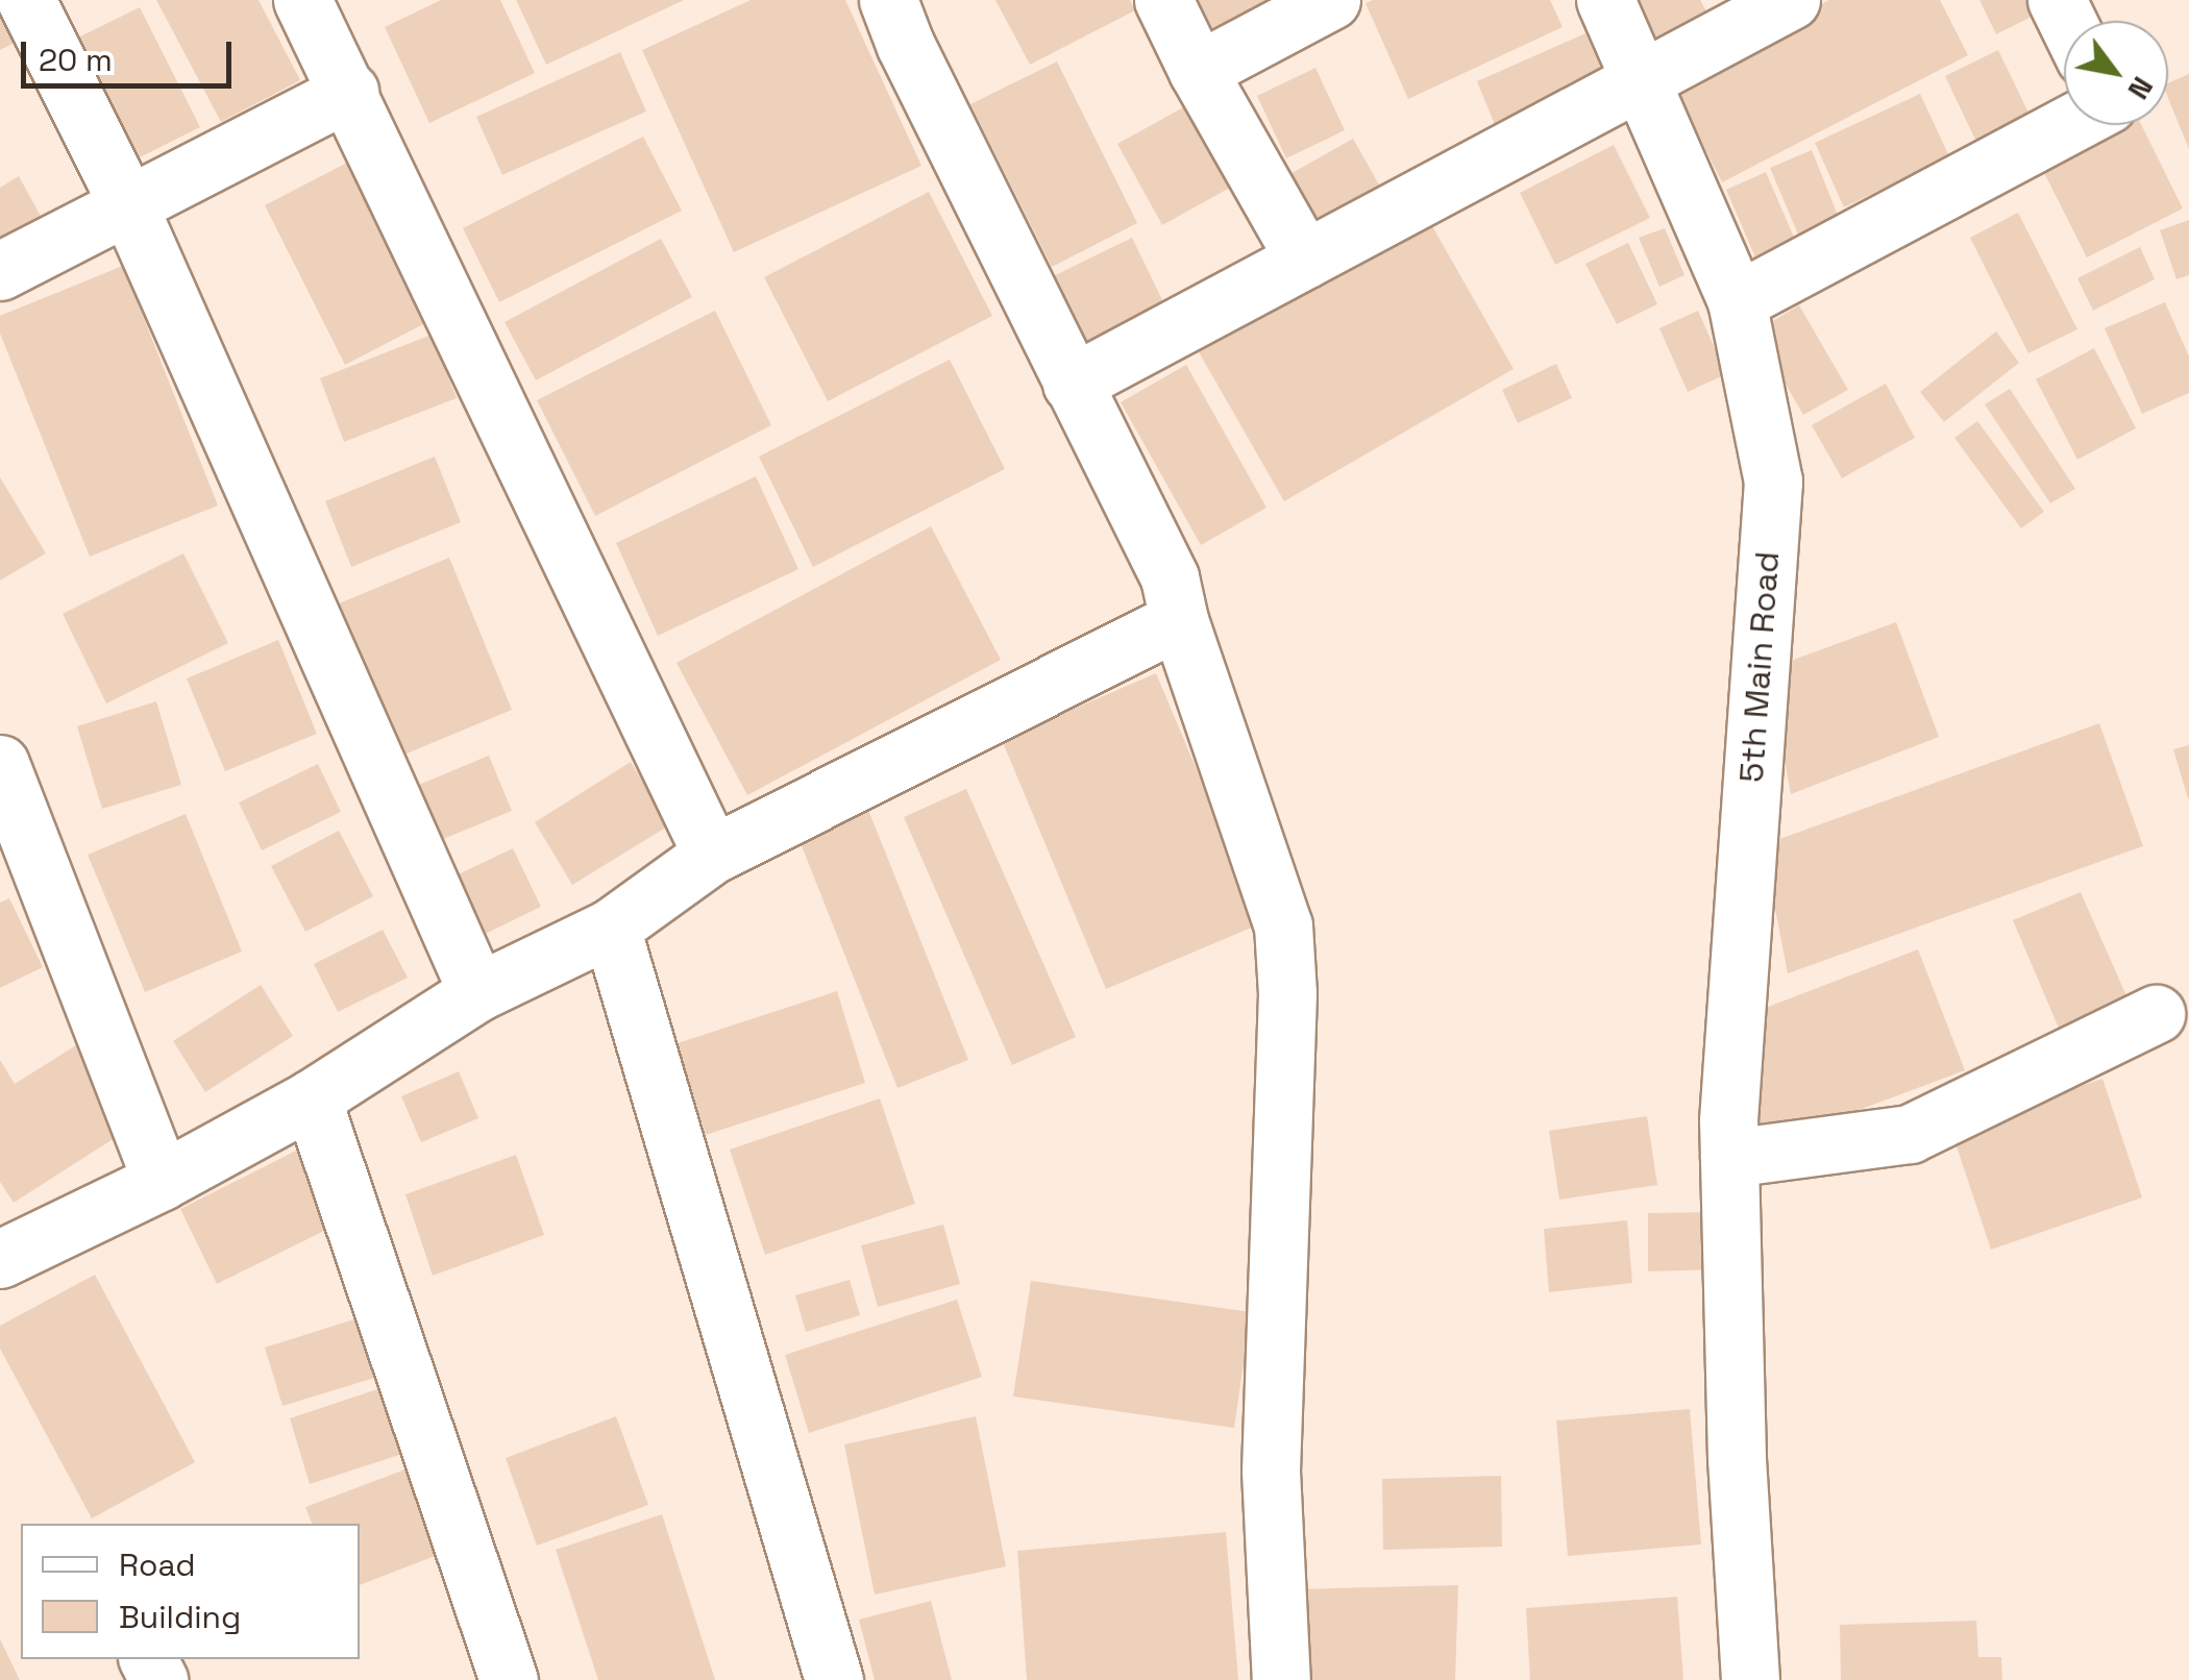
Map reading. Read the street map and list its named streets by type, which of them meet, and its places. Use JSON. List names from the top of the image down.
{
  "streets": {
    "street": ["5th Main Road"]
  },
  "legend": ["Road", "Building"],
  "scale_bar": "20 m",
  "north": "bottom right"
}
